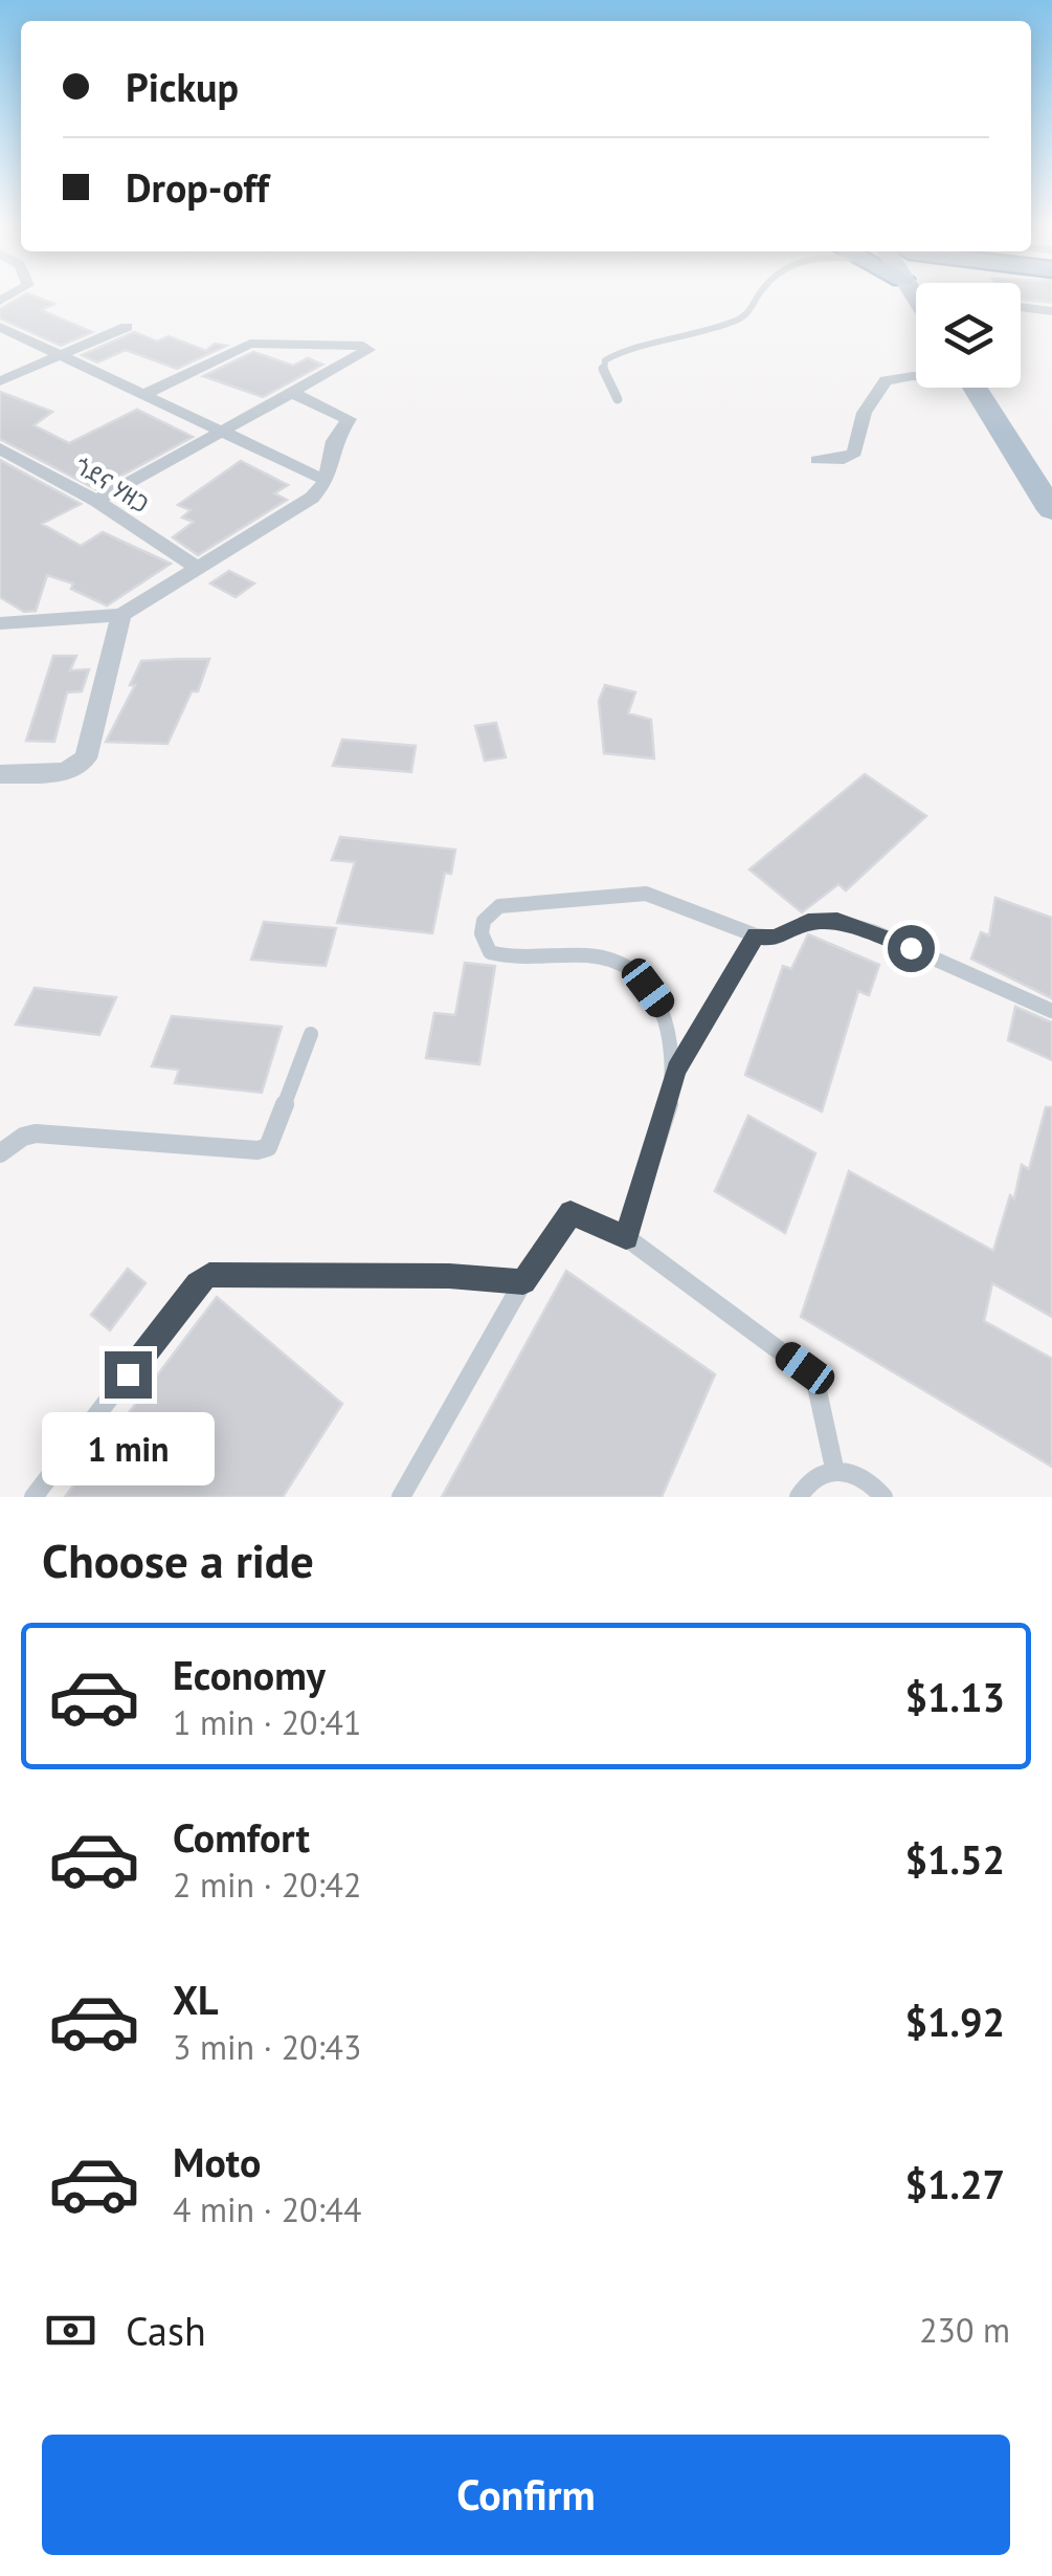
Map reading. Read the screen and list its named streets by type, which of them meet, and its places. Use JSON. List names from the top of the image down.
{
  "streets": {
    "street": ["ጎደና ሃዘጋ"]
  },
  "page": {
    "banner": ["Pickup", "Drop-off"],
    "bubble": "1 min",
    "heading": "Choose a ride",
    "list": [
      {
        "name": "Economy",
        "note": "1 min · 20:41",
        "value": "$1.13"
      },
      {
        "name": "Comfort",
        "note": "2 min · 20:42",
        "value": "$1.52"
      },
      {
        "name": "XL",
        "note": "3 min · 20:43",
        "value": "$1.92"
      },
      {
        "name": "Moto",
        "note": "4 min · 20:44",
        "value": "$1.27"
      }
    ],
    "pay": ["Cash", "230 m"],
    "buttons": "Confirm"
  }
}
